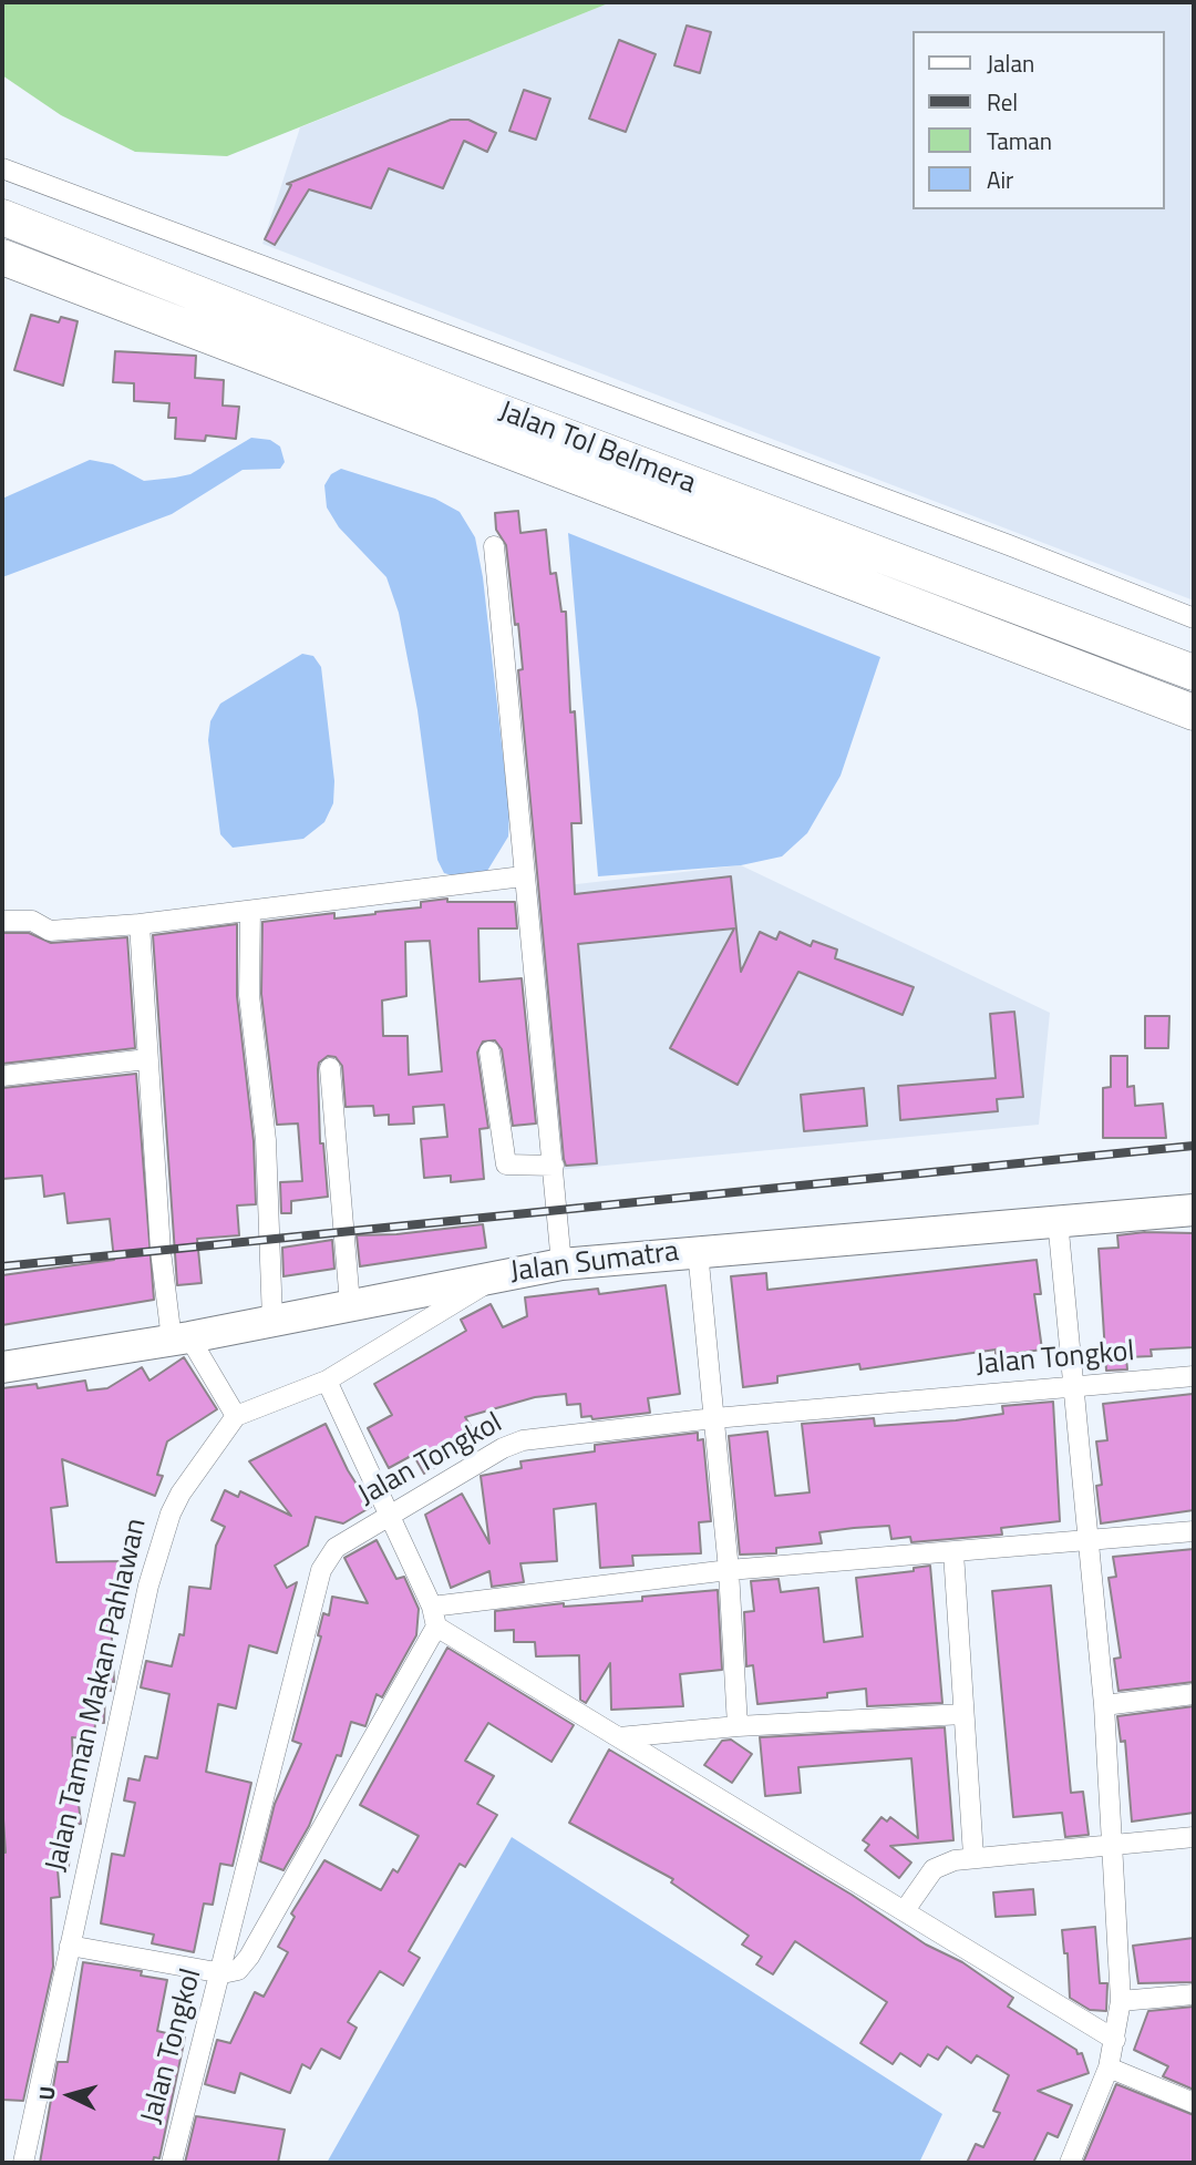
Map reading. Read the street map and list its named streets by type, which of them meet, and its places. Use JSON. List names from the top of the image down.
{
  "streets": {
    "highway": ["Jalan Tol Belmera", "Jalan Sumatra"],
    "street": ["Jalan Tongkol", "Jalan Taman Makan Pahlawan"]
  },
  "legend": [
    "Jalan",
    "Rel",
    "Taman",
    "Air"
  ],
  "north": "left"
}
